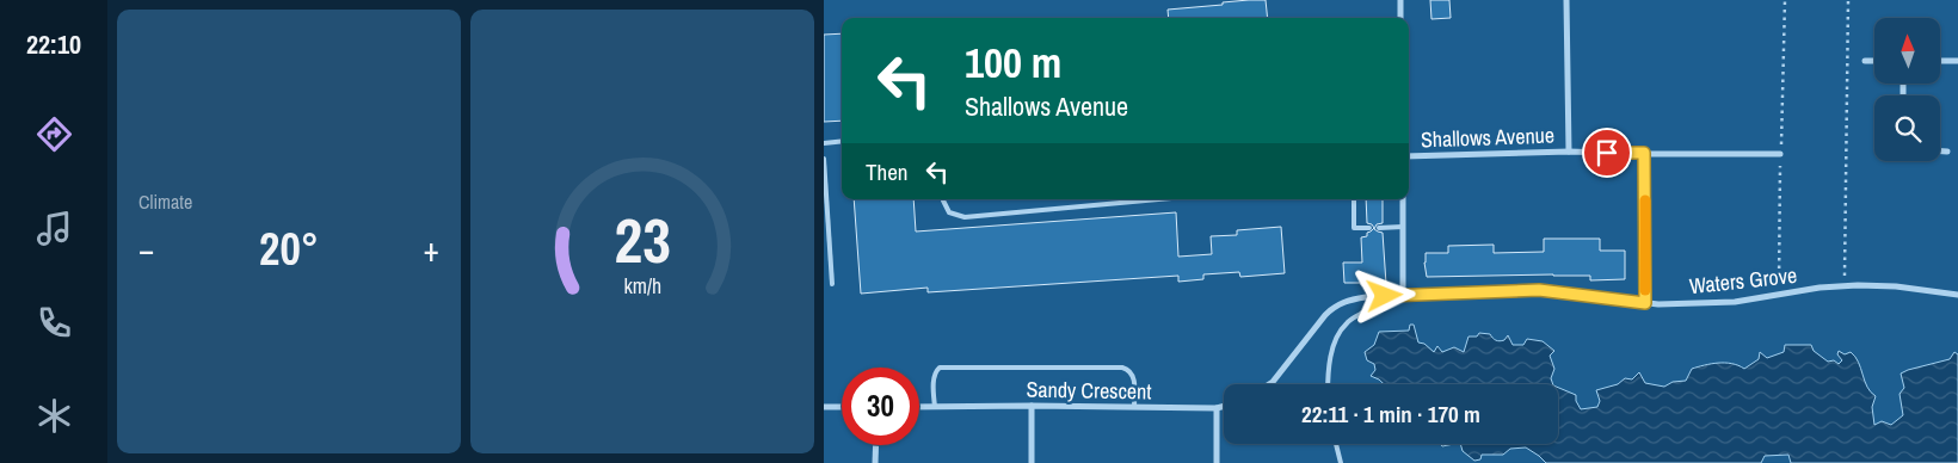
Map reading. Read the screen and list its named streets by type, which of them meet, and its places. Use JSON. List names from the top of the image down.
{
  "streets": {
    "street": ["Shallows Avenue", "Waters Grove", "Sandy Crescent"]
  },
  "north": "top",
  "page": {
    "tabs": "22:10",
    "tile": "Climate",
    "turn": ["100 m", "Shallows Avenue"],
    "then": "Then",
    "heat": ["−", "20°", "+"],
    "limit": "30",
    "trip": "22:11 · 1 min · 170 m",
    "gauge": ["23", "km/h"]
  }
}
